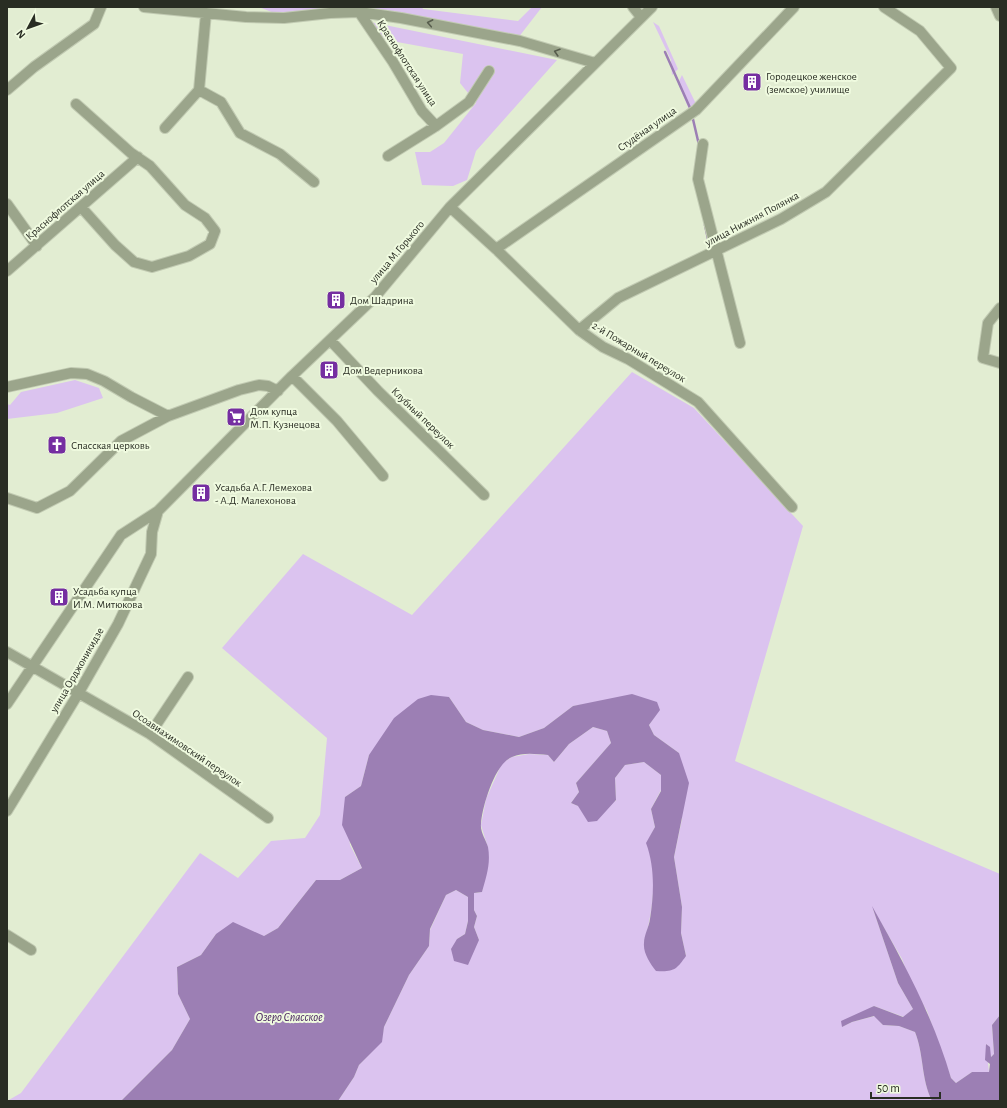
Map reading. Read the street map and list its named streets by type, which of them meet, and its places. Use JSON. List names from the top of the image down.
{
  "streets": {
    "street": [
      "Краснофлотская улица",
      "Студёная улица",
      "улица Нижняя Полянка",
      "улица М.Горького",
      "2-й Пожарный переулок",
      "Клубный переулок",
      "улица Орджоникидзе",
      "Осоавиахимовский переулок"
    ]
  },
  "crossings": [
    ["Краснофлотская улица", "улица М.Горького"],
    ["Студёная улица", "2-й Пожарный переулок"],
    ["улица Нижняя Полянка", "2-й Пожарный переулок"],
    ["улица М.Горького", "2-й Пожарный переулок"],
    ["улица М.Горького", "Клубный переулок"],
    ["улица М.Горького", "улица Орджоникидзе"],
    ["улица М.Горького", "Осоавиахимовский переулок"],
    ["улица Орджоникидзе", "Осоавиахимовский переулок"]
  ],
  "water": ["Озеро Спасское"],
  "places": {
    "building": [
      "Городецкое женское (земское) училище",
      "Дом Шадрина",
      "Дом Ведерникова",
      "Усадьба А.Г. Лемехова - А.Д. Малехонова",
      "Усадьба купца И.М. Митюкова"
    ],
    "supermarket": ["Дом купца М.П. Кузнецова"],
    "church": ["Спасская церковь"]
  },
  "scale_bar": "50 m",
  "north": "bottom left"
}
